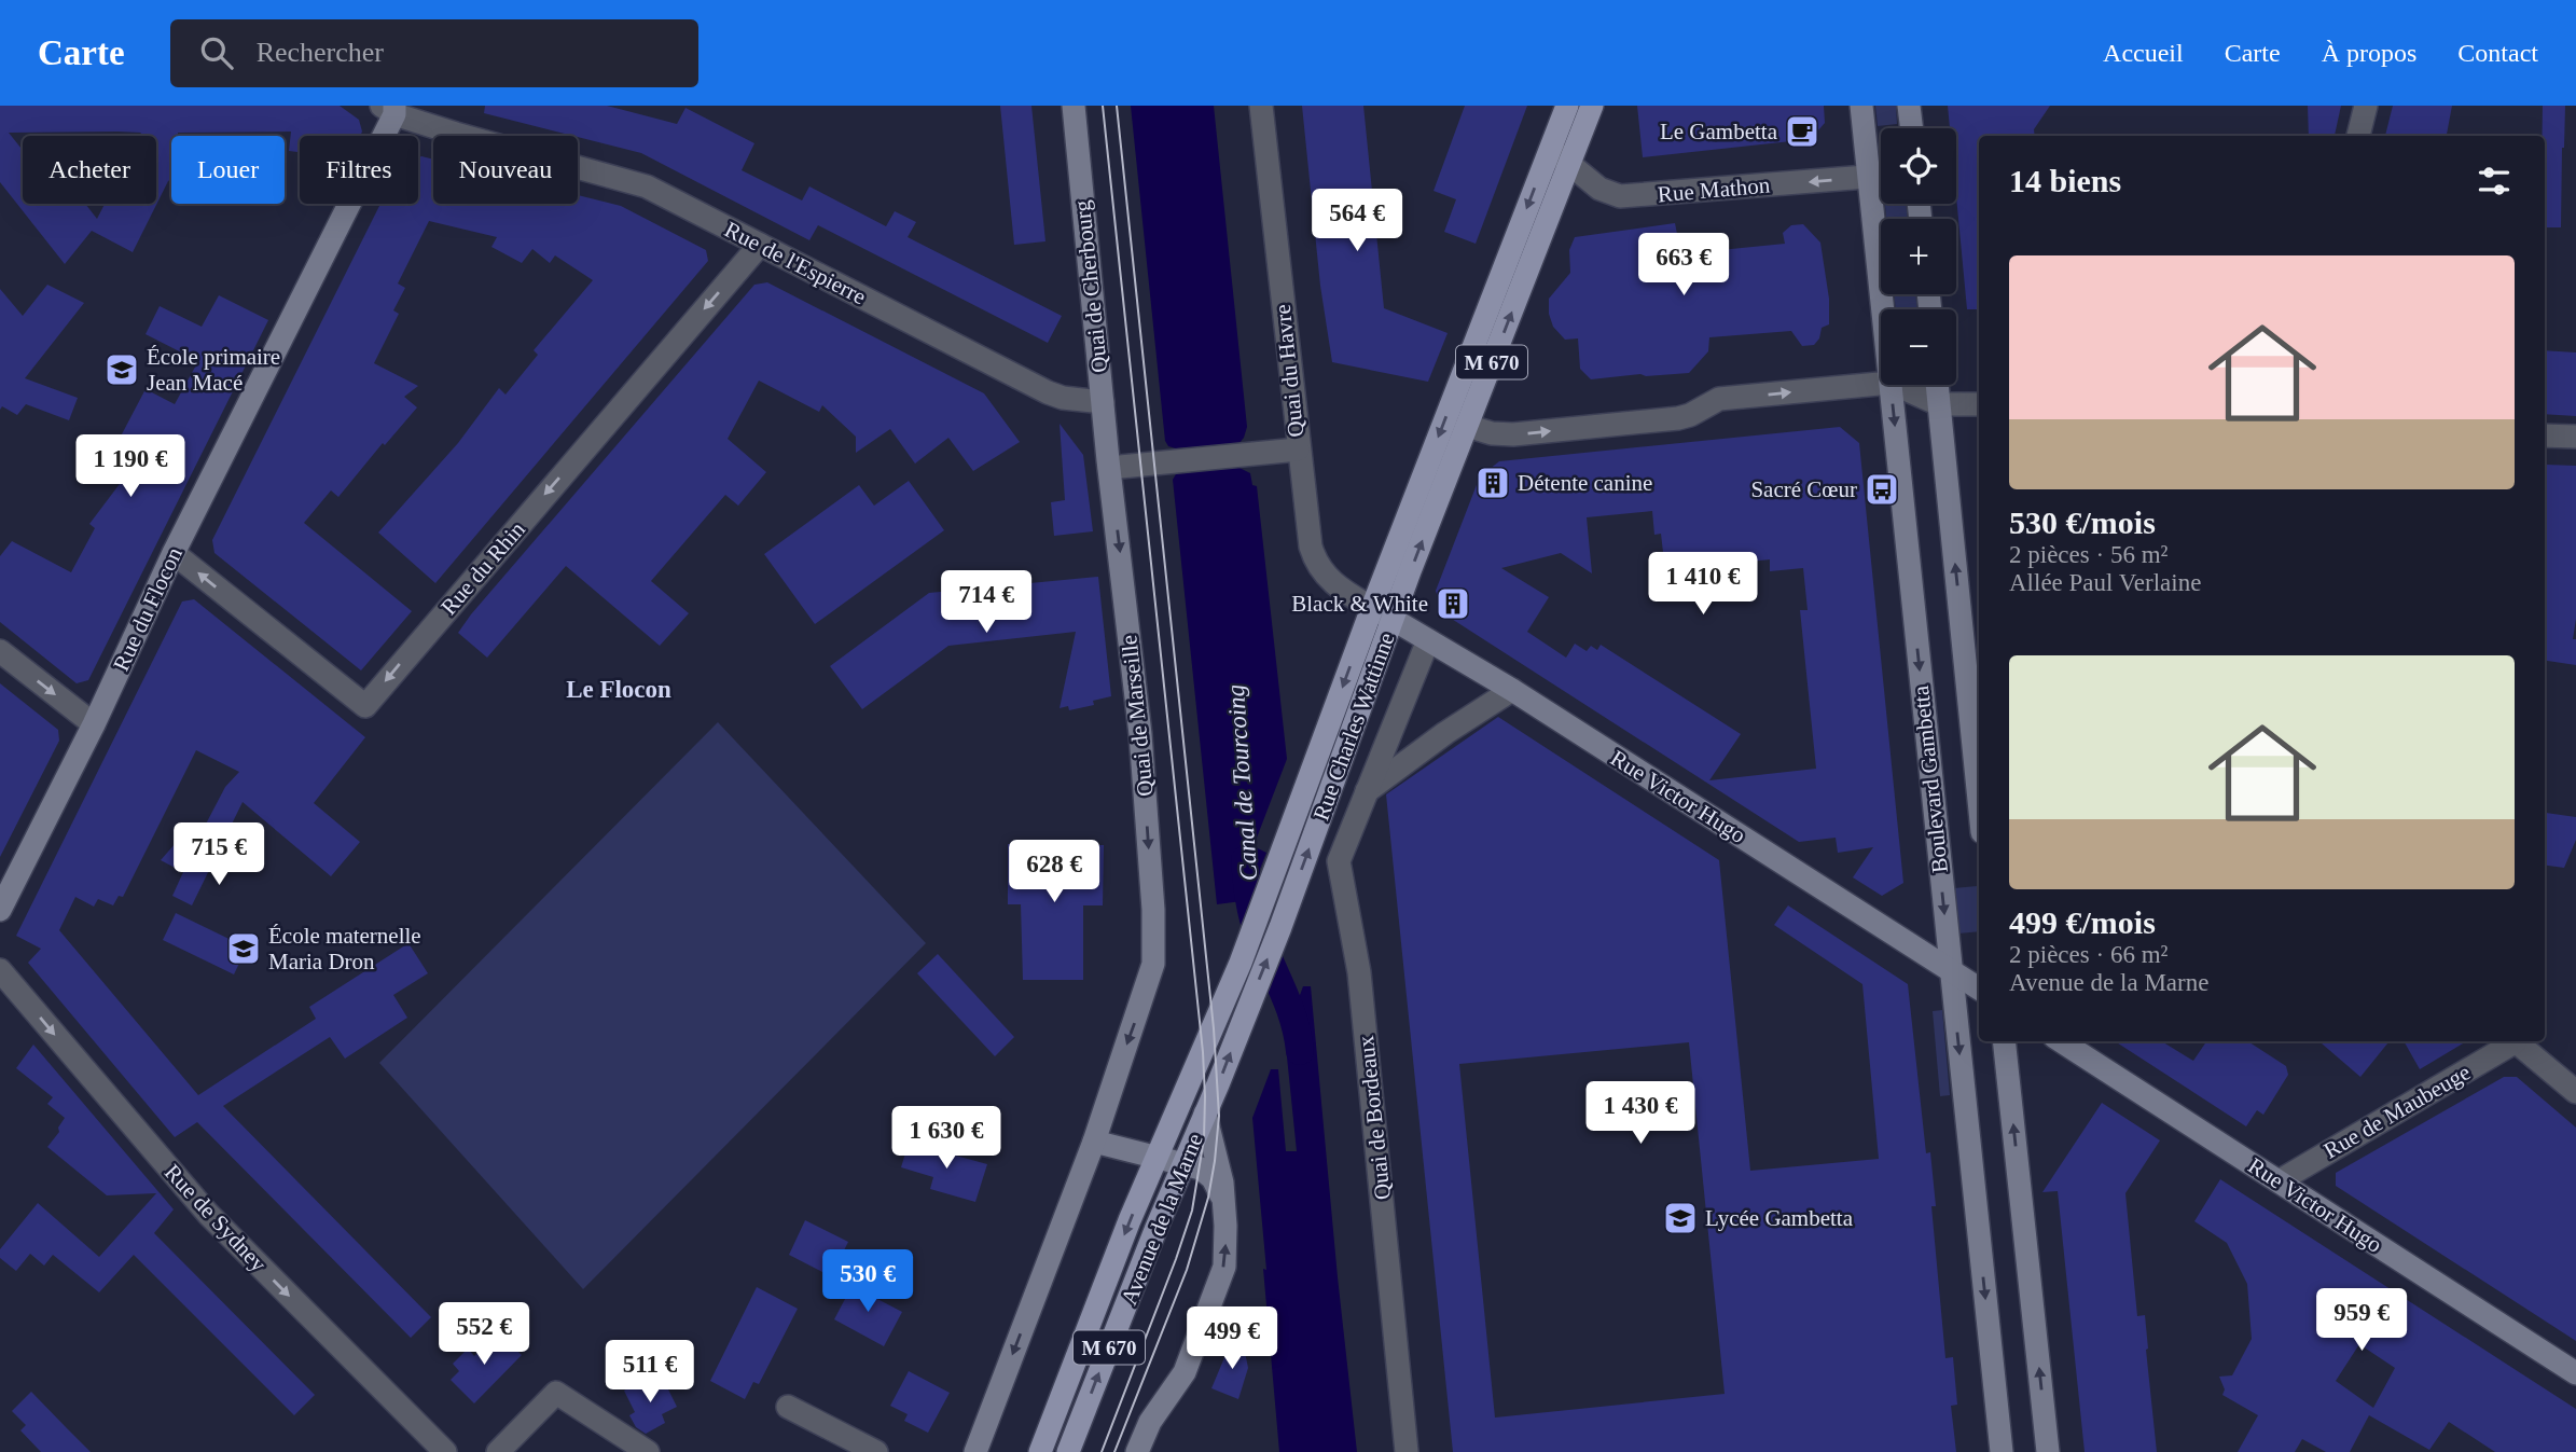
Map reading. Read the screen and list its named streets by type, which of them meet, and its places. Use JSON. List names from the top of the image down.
{
  "streets": {
    "main road": [
      "Quai de Cherbourg",
      "M 670",
      "Rue du Flocon",
      "Quai de Marseille",
      "Rue Charles Wattinne",
      "Boulevard Gambetta",
      "Rue Victor Hugo",
      "Avenue de la Marne"
    ],
    "street": [
      "Rue Mathon",
      "Rue de l'Espierre",
      "Quai du Havre",
      "Rue du Rhin",
      "Rue de Maubeuge",
      "Quai de Bordeaux",
      "Rue de Sydney"
    ]
  },
  "crossings": [
    ["Rue Mathon", "Rue Charles Wattinne"],
    ["Rue Mathon", "Boulevard Gambetta"],
    ["Rue de l'Espierre", "Quai de Cherbourg"],
    ["Rue de l'Espierre", "Rue du Rhin"],
    ["Rue de l'Espierre", "Rue du Flocon"],
    ["Quai de Cherbourg", "Quai de Marseille"],
    ["Quai du Havre", "Rue Charles Wattinne"],
    ["Quai du Havre", "Rue Victor Hugo"],
    ["Rue du Rhin", "Rue du Flocon"],
    ["Quai de Marseille", "Avenue de la Marne"],
    ["Rue Charles Wattinne", "Rue Victor Hugo"],
    ["Rue Charles Wattinne", "Avenue de la Marne"],
    ["Boulevard Gambetta", "Rue Victor Hugo"],
    ["Rue Victor Hugo", "Rue de Maubeuge"],
    ["Rue Victor Hugo", "Quai de Bordeaux"]
  ],
  "one_way": ["Rue Mathon", "Quai de Marseille", "Rue de Sydney"],
  "districts": ["Le Flocon"],
  "water": ["Canal de Tourcoing"],
  "places": {
    "cafe": ["Le Gambetta"],
    "school or university": ["École primaire Jean Macé", "École maternelle Maria Dron", "Lycée Gambetta"],
    "building": ["Détente canine", "Black & White"],
    "bus stop": ["Sacré Cœur"]
  },
  "page": {
    "header": "Carte",
    "search": "Rechercher",
    "nav": [
      "Accueil",
      "Carte",
      "À propos",
      "Contact"
    ],
    "map_buttons": ["+", "−"],
    "chip": [
      "Acheter",
      "Louer",
      "Filtres",
      "Nouveau"
    ],
    "heading": "14 biens",
    "price": [
      "564 €",
      "663 €",
      "1 190 €",
      "1 410 €",
      "714 €",
      "715 €",
      "628 €",
      "1 430 €",
      "1 630 €",
      "530 €",
      "959 €",
      "552 €",
      "499 €",
      "511 €"
    ],
    "list": [
      {
        "name": "530 €/mois",
        "note": "2 pièces · 56 m² · Allée Paul Verlaine"
      },
      {
        "name": "499 €/mois",
        "note": "2 pièces · 66 m² · Avenue de la Marne"
      }
    ]
  }
}
